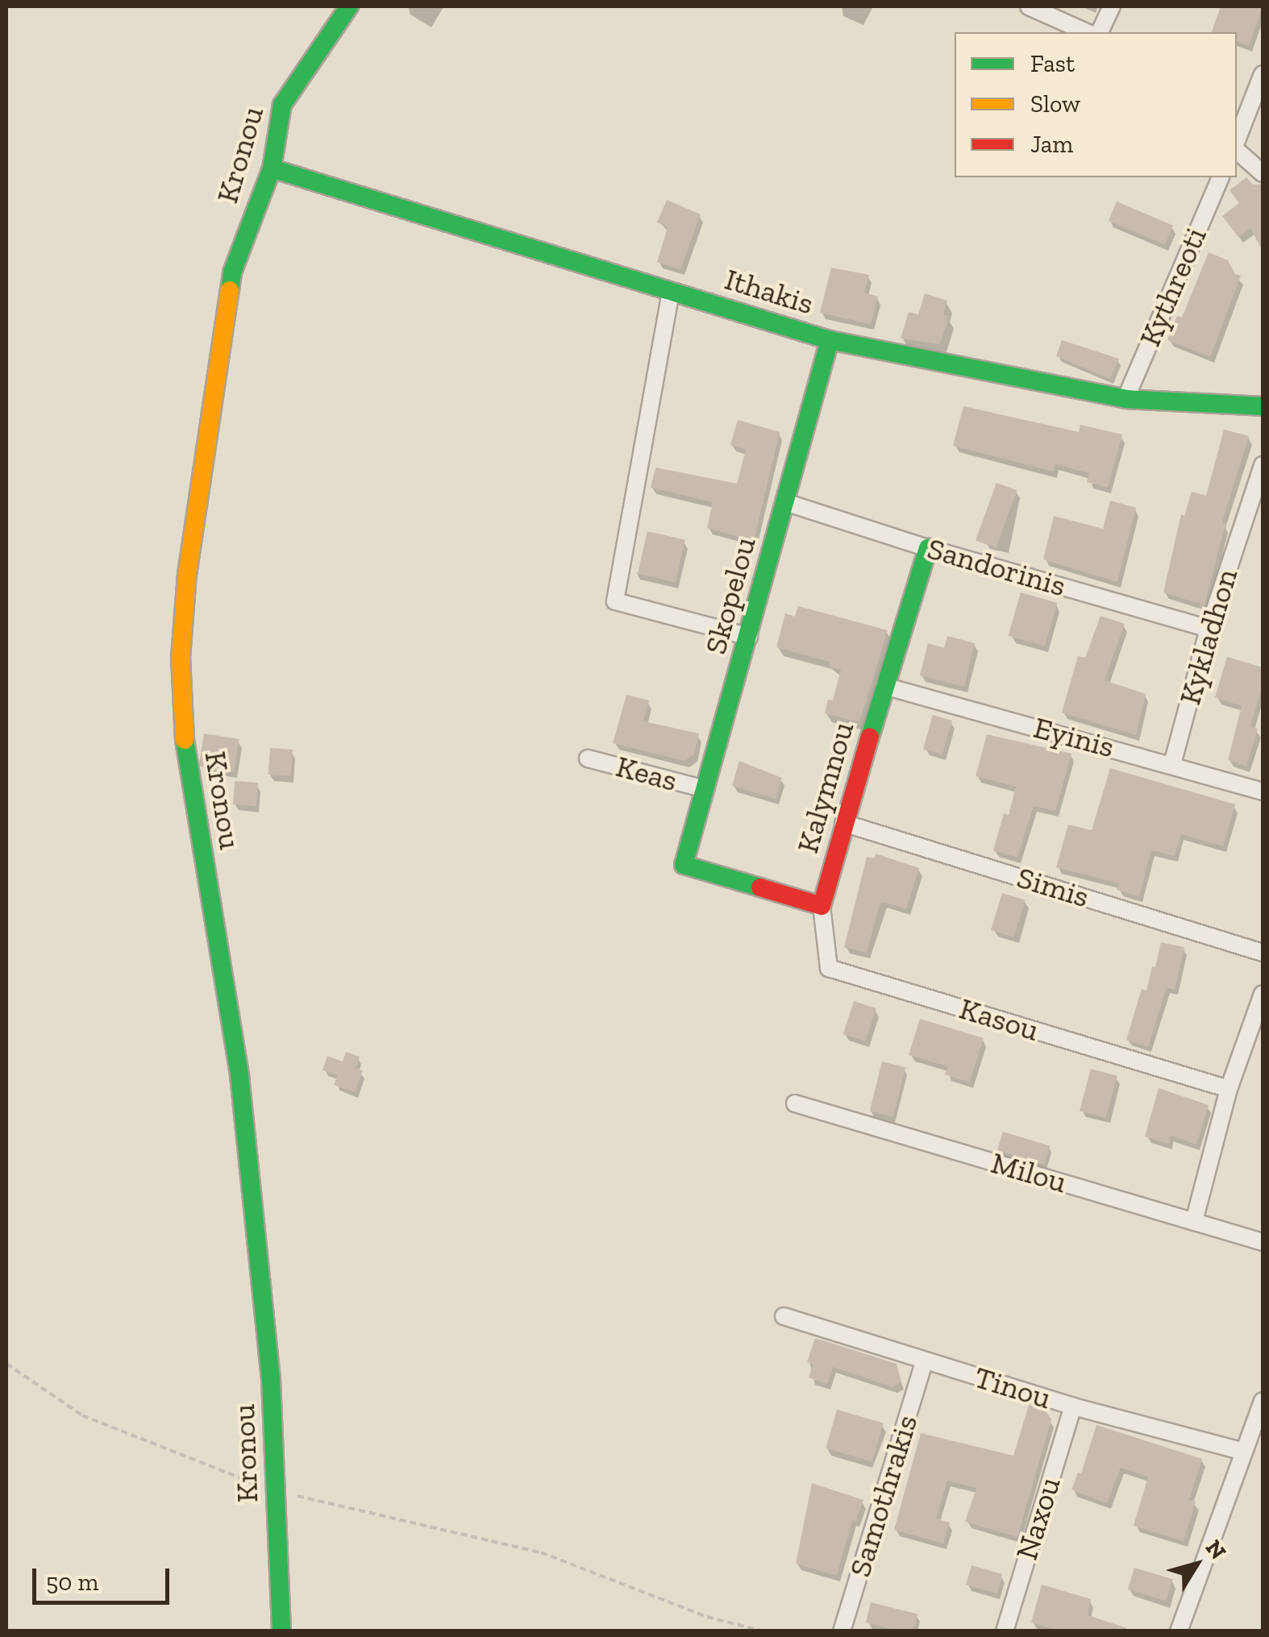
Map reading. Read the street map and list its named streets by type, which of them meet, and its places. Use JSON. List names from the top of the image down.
{
  "streets": {
    "street": [
      "Kronou",
      "Kythreoti",
      "Ithakis",
      "Sandorinis",
      "Skopelou",
      "Kykladhon",
      "Eyinis",
      "Keas",
      "Kalymnou",
      "Simis",
      "Kasou",
      "Milou",
      "Tinou",
      "Samothrakis",
      "Naxou"
    ]
  },
  "crossings": [
    ["Kronou", "Ithakis"],
    ["Kythreoti", "Ithakis"],
    ["Ithakis", "Skopelou"],
    ["Sandorinis", "Skopelou"],
    ["Sandorinis", "Kykladhon"],
    ["Sandorinis", "Kalymnou"],
    ["Skopelou", "Keas"],
    ["Skopelou", "Kalymnou"],
    ["Skopelou", "Kasou"],
    ["Kykladhon", "Eyinis"],
    ["Eyinis", "Kalymnou"],
    ["Kalymnou", "Simis"],
    ["Kalymnou", "Kasou"],
    ["Tinou", "Samothrakis"],
    ["Tinou", "Naxou"]
  ],
  "legend": ["Fast", "Slow", "Jam"],
  "scale_bar": "50 m",
  "north": "top right"
}
